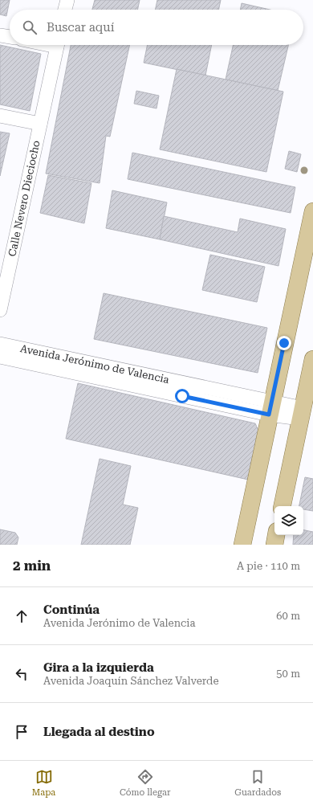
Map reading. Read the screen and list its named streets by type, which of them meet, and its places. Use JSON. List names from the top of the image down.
{
  "streets": {
    "street": ["Calle Nevero Dieciocho", "Avenida Jerónimo de Valencia"]
  },
  "page": {
    "search": "Buscar aquí",
    "heading": ["2 min", "A pie · 110 m"],
    "list": [
      ["Continúa", "Avenida Jerónimo de Valencia", "60 m"],
      ["Gira a la izquierda", "Avenida Joaquín Sánchez Valverde", "50 m"],
      "Llegada al destino"
    ],
    "nav": ["Mapa", "Cómo llegar", "Guardados"]
  }
}
